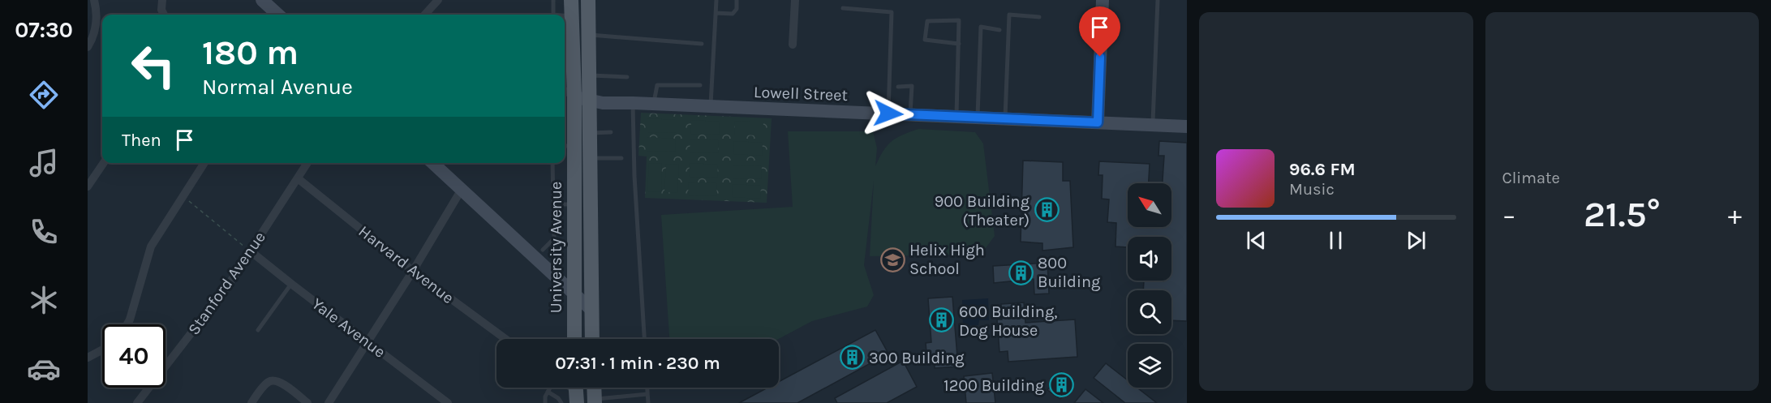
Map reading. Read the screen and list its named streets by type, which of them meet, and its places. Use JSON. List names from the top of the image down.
{
  "streets": {
    "main road": ["University Avenue"],
    "street": [
      "Lowell Street",
      "Harvard Avenue",
      "Stanford Avenue",
      "Yale Avenue"
    ]
  },
  "crossings": [
    ["Lowell Street", "University Avenue"],
    ["Harvard Avenue", "Stanford Avenue"],
    ["Stanford Avenue", "Yale Avenue"]
  ],
  "places": {
    "building": [
      "900 Building (Theater)",
      "800 Building",
      "600 Building, Dog House",
      "300 Building",
      "1200 Building"
    ],
    "school or university": ["Helix High School"]
  },
  "north": "top left",
  "page": {
    "tabs": "07:30",
    "tile": "Climate",
    "turn": ["180 m", "Normal Avenue"],
    "then": "Then",
    "song": ["96.6 FM", "Music"],
    "heat": ["−", "21.5°", "+"],
    "limit": "40",
    "trip": "07:31 · 1 min · 230 m"
  }
}
